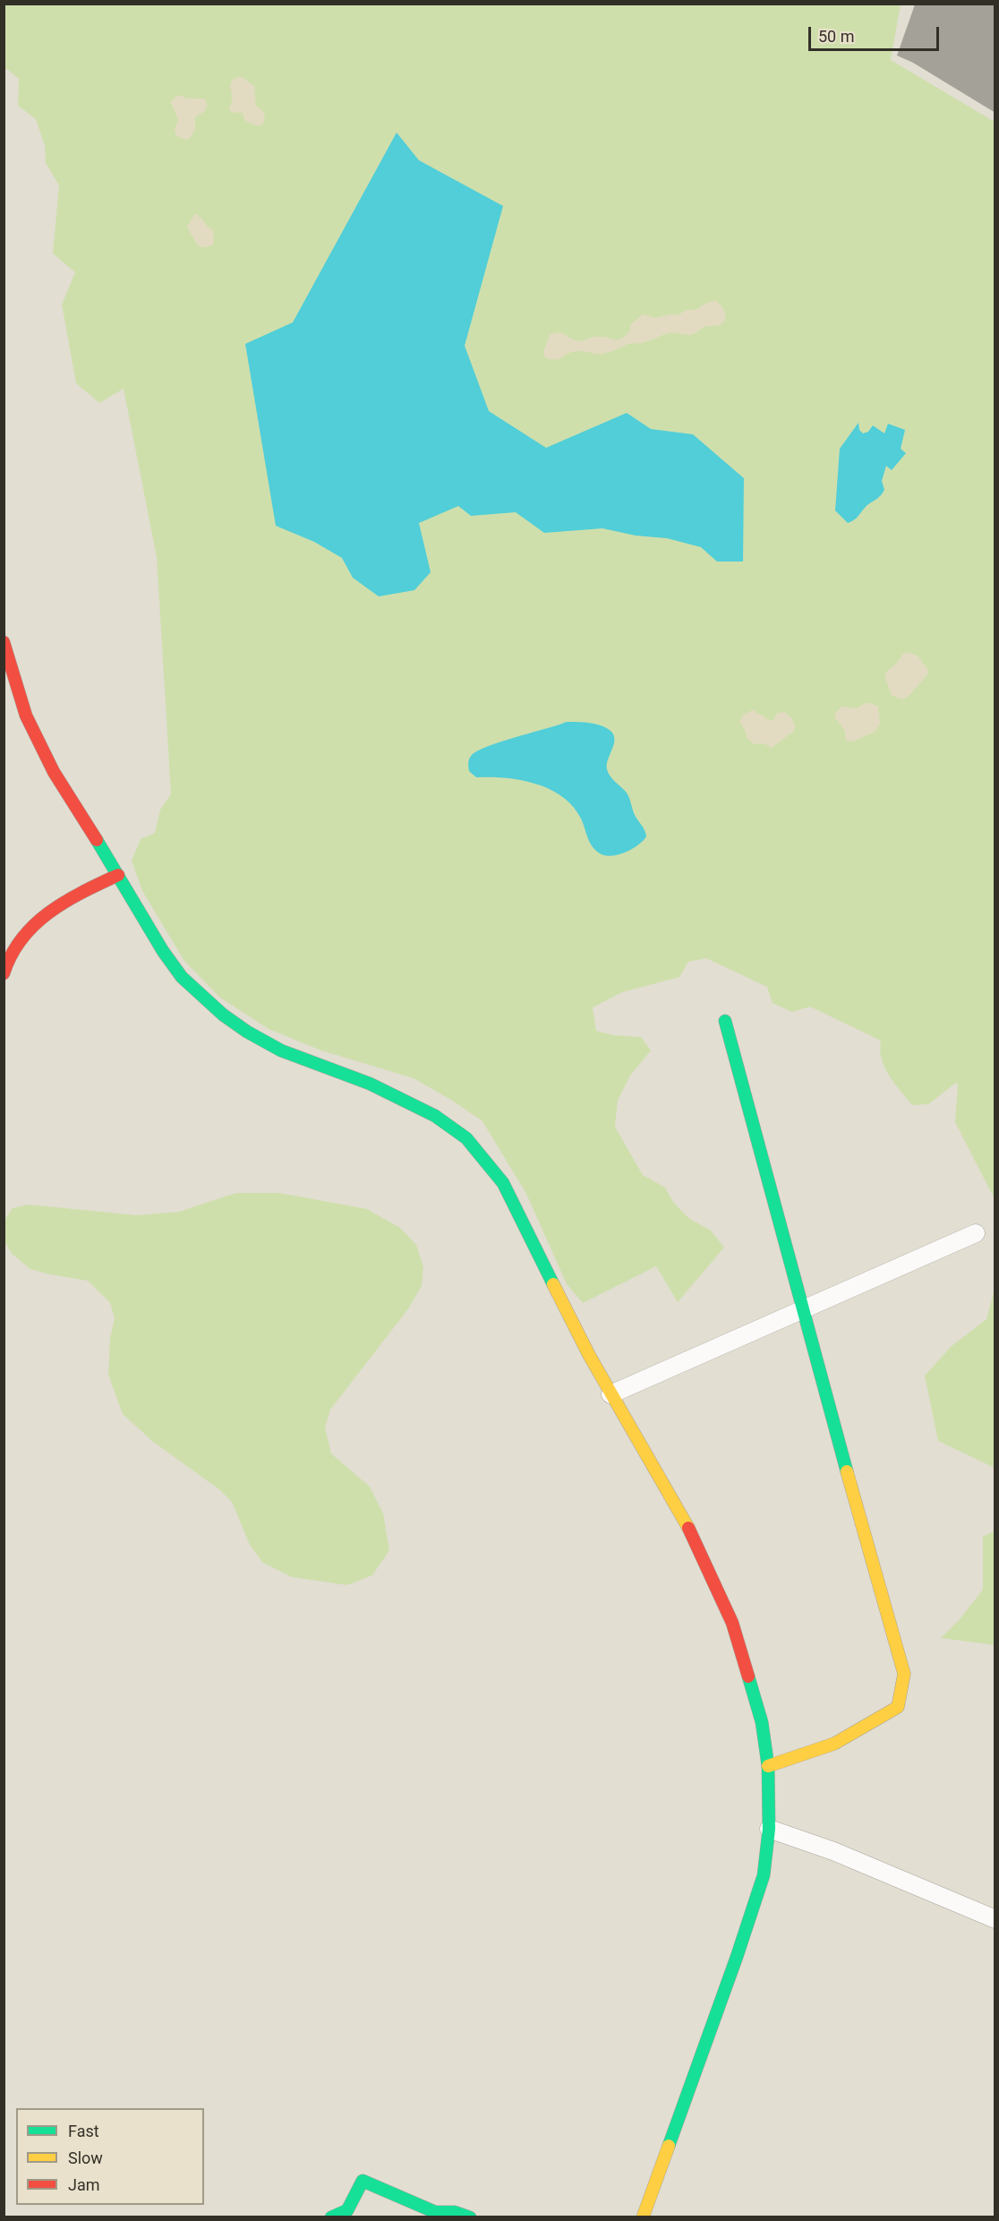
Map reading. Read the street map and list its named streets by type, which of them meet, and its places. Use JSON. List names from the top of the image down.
{
  "legend": ["Fast", "Slow", "Jam"],
  "scale_bar": "50 m"
}
